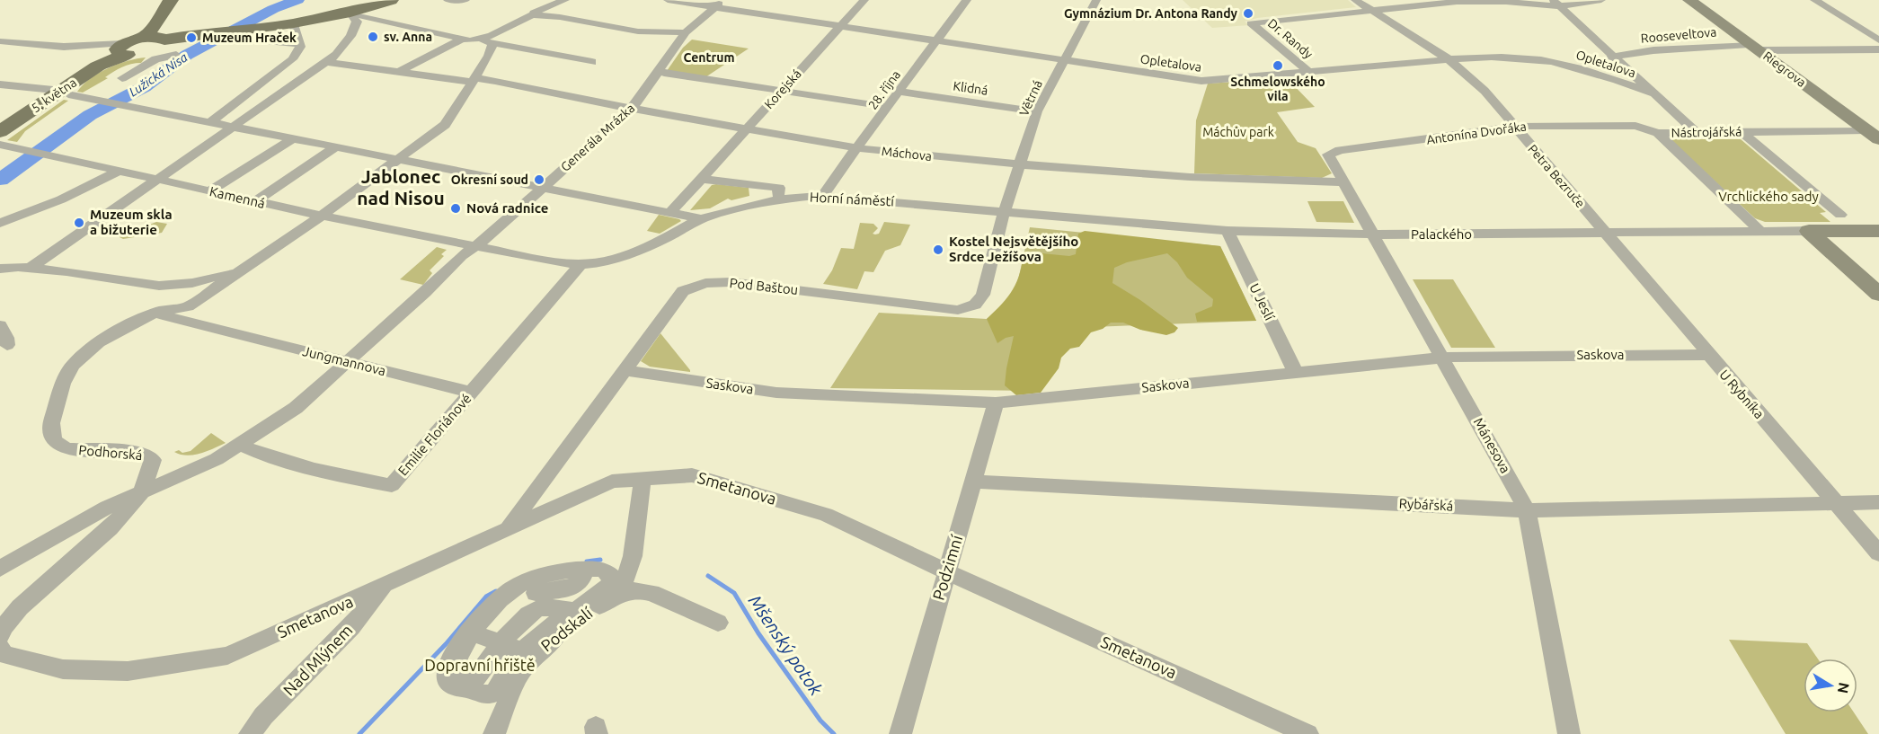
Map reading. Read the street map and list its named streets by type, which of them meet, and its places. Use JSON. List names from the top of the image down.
{
  "streets": {
    "main road": ["5. května"],
    "street": [
      "Rooseveltova",
      "Dr. Randy",
      "Opletalova",
      "Riegrova",
      "Klidná",
      "Korejská",
      "28. října",
      "Větrná",
      "Nástrojářská",
      "Antonína Dvořáka",
      "Generála Mrázka",
      "Máchova",
      "Petra Bezruče",
      "Kamenná",
      "Horní náměstí",
      "Palackého",
      "Pod Baštou",
      "U Jeslí",
      "Saskova",
      "Jungmannova",
      "U Rybníka",
      "Emilie Floriánové",
      "Mánesova",
      "Podhorská",
      "Smetanova",
      "Rybářská",
      "Podzimní",
      "Podskalí",
      "Nad Mlýnem"
    ]
  },
  "crossings": [
    ["Rooseveltova", "Riegrova"],
    ["Dr. Randy", "Opletalova"],
    ["Dr. Randy", "Petra Bezruče"],
    ["Opletalova", "Korejská"],
    ["Opletalova", "28. října"],
    ["Opletalova", "Větrná"],
    ["Opletalova", "Generála Mrázka"],
    ["Opletalova", "Petra Bezruče"],
    ["Riegrova", "Nástrojářská"],
    ["Klidná", "28. října"],
    ["Klidná", "Větrná"],
    ["Korejská", "Máchova"],
    ["28. října", "Máchova"],
    ["28. října", "Horní náměstí"],
    ["Větrná", "Máchova"],
    ["Větrná", "Horní náměstí"],
    ["Větrná", "Palackého"],
    ["Větrná", "Pod Baštou"],
    ["Nástrojářská", "Antonína Dvořáka"],
    ["Nástrojářská", "Palackého"],
    ["Antonína Dvořáka", "Máchova"],
    ["Antonína Dvořáka", "Petra Bezruče"],
    ["Antonína Dvořáka", "Mánesova"],
    ["Generála Mrázka", "Máchova"],
    ["Generála Mrázka", "Kamenná"],
    ["Máchova", "Mánesova"],
    ["Máchova", "Podhorská"],
    ["Petra Bezruče", "Palackého"],
    ["Petra Bezruče", "U Rybníka"],
    ["Kamenná", "Horní náměstí"],
    ["Kamenná", "Emilie Floriánové"],
    ["Kamenná", "Podhorská"],
    ["Horní náměstí", "Palackého"],
    ["Horní náměstí", "Pod Baštou"],
    ["Horní náměstí", "Emilie Floriánové"],
    ["Palackého", "Pod Baštou"],
    ["Palackého", "U Jeslí"],
    ["Palackého", "U Rybníka"],
    ["Palackého", "Mánesova"],
    ["Pod Baštou", "Saskova"],
    ["Pod Baštou", "Smetanova"],
    ["U Jeslí", "Saskova"],
    ["Saskova", "U Rybníka"],
    ["Saskova", "Mánesova"],
    ["Saskova", "Podzimní"],
    ["Jungmannova", "Emilie Floriánové"],
    ["Jungmannova", "Podhorská"],
    ["U Rybníka", "Rybářská"],
    ["Mánesova", "Rybářská"],
    ["Smetanova", "Podzimní"],
    ["Smetanova", "Nad Mlýnem"],
    ["Rybářská", "Podzimní"]
  ],
  "districts": ["Centrum", "Jablonec nad Nisou"],
  "water": ["Lužická Nisa", "Mšenský potok"],
  "parks": ["Máchův park", "Vrchlického sady", "Dopravní hřiště"],
  "places": [
    "Gymnázium Dr. Antona Randy",
    "sv. Anna",
    "Muzeum Hraček",
    "Schmelowského vila",
    "Okresní soud",
    "Nová radnice",
    "Muzeum skla a bižuterie",
    "Kostel Nejsvětějšího Srdce Ježíšova"
  ],
  "north": "right"
}
